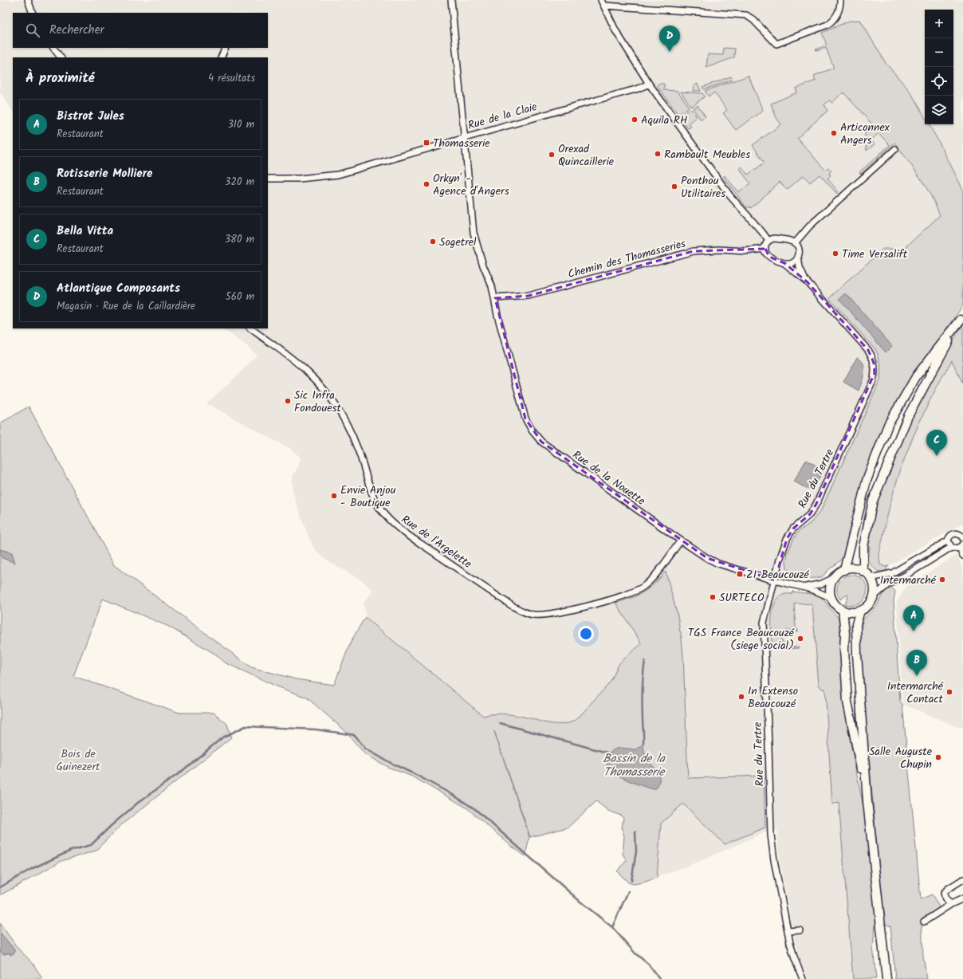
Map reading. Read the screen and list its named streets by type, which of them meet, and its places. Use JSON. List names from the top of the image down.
{
  "streets": {
    "street": [
      "Rue de la Claie",
      "Chemin des Thomasseries",
      "Rue de la Nouette",
      "Rue du Tertre",
      "Rue de l'Argelette"
    ]
  },
  "crossings": [
    ["Rue de la Claie", "Rue de la Nouette"],
    ["Chemin des Thomasseries", "Rue de la Nouette"],
    ["Chemin des Thomasseries", "Rue du Tertre"],
    ["Rue de la Nouette", "Rue du Tertre"],
    ["Rue de la Nouette", "Rue de l'Argelette"]
  ],
  "water": ["Bassin de la Thomasserie"],
  "parks": ["Bois de Guinezert"],
  "places": {
    "other": [
      "Aquila RH",
      "Articonnex Angers",
      "Rambault Meubles",
      "Orexad Quincaillerie",
      "Orkyn' - Agence d'Angers",
      "Ponthou Utilitaires",
      "Sogetrel",
      "Time Versalift",
      "Sic Infra Fondouest",
      "Envie Anjou - Boutique",
      "Intermarché",
      "SURTECO",
      "TGS France Beaucouzé (siege social)",
      "Intermarché Contact",
      "In Extenso Beaucouzé",
      "Salle Auguste Chupin"
    ],
    "transit": ["Thomasserie", "ZI Beaucouzé"]
  },
  "page": {
    "map_buttons": ["+", "−"],
    "search": "Rechercher",
    "pins": [
      "D",
      "C",
      "A",
      "B"
    ],
    "heading": ["À proximité", "4 résultats"],
    "list": [
      {
        "mark": "A",
        "name": "Bistrot Jules",
        "note": "Restaurant",
        "value": "310 m"
      },
      {
        "mark": "B",
        "name": "Rotisserie Molliere",
        "note": "Restaurant",
        "value": "320 m"
      },
      {
        "mark": "C",
        "name": "Bella Vitta",
        "note": "Restaurant",
        "value": "380 m"
      },
      {
        "mark": "D",
        "name": "Atlantique Composants",
        "note": "Magasin · Rue de la Caillardière",
        "value": "560 m"
      }
    ]
  }
}
